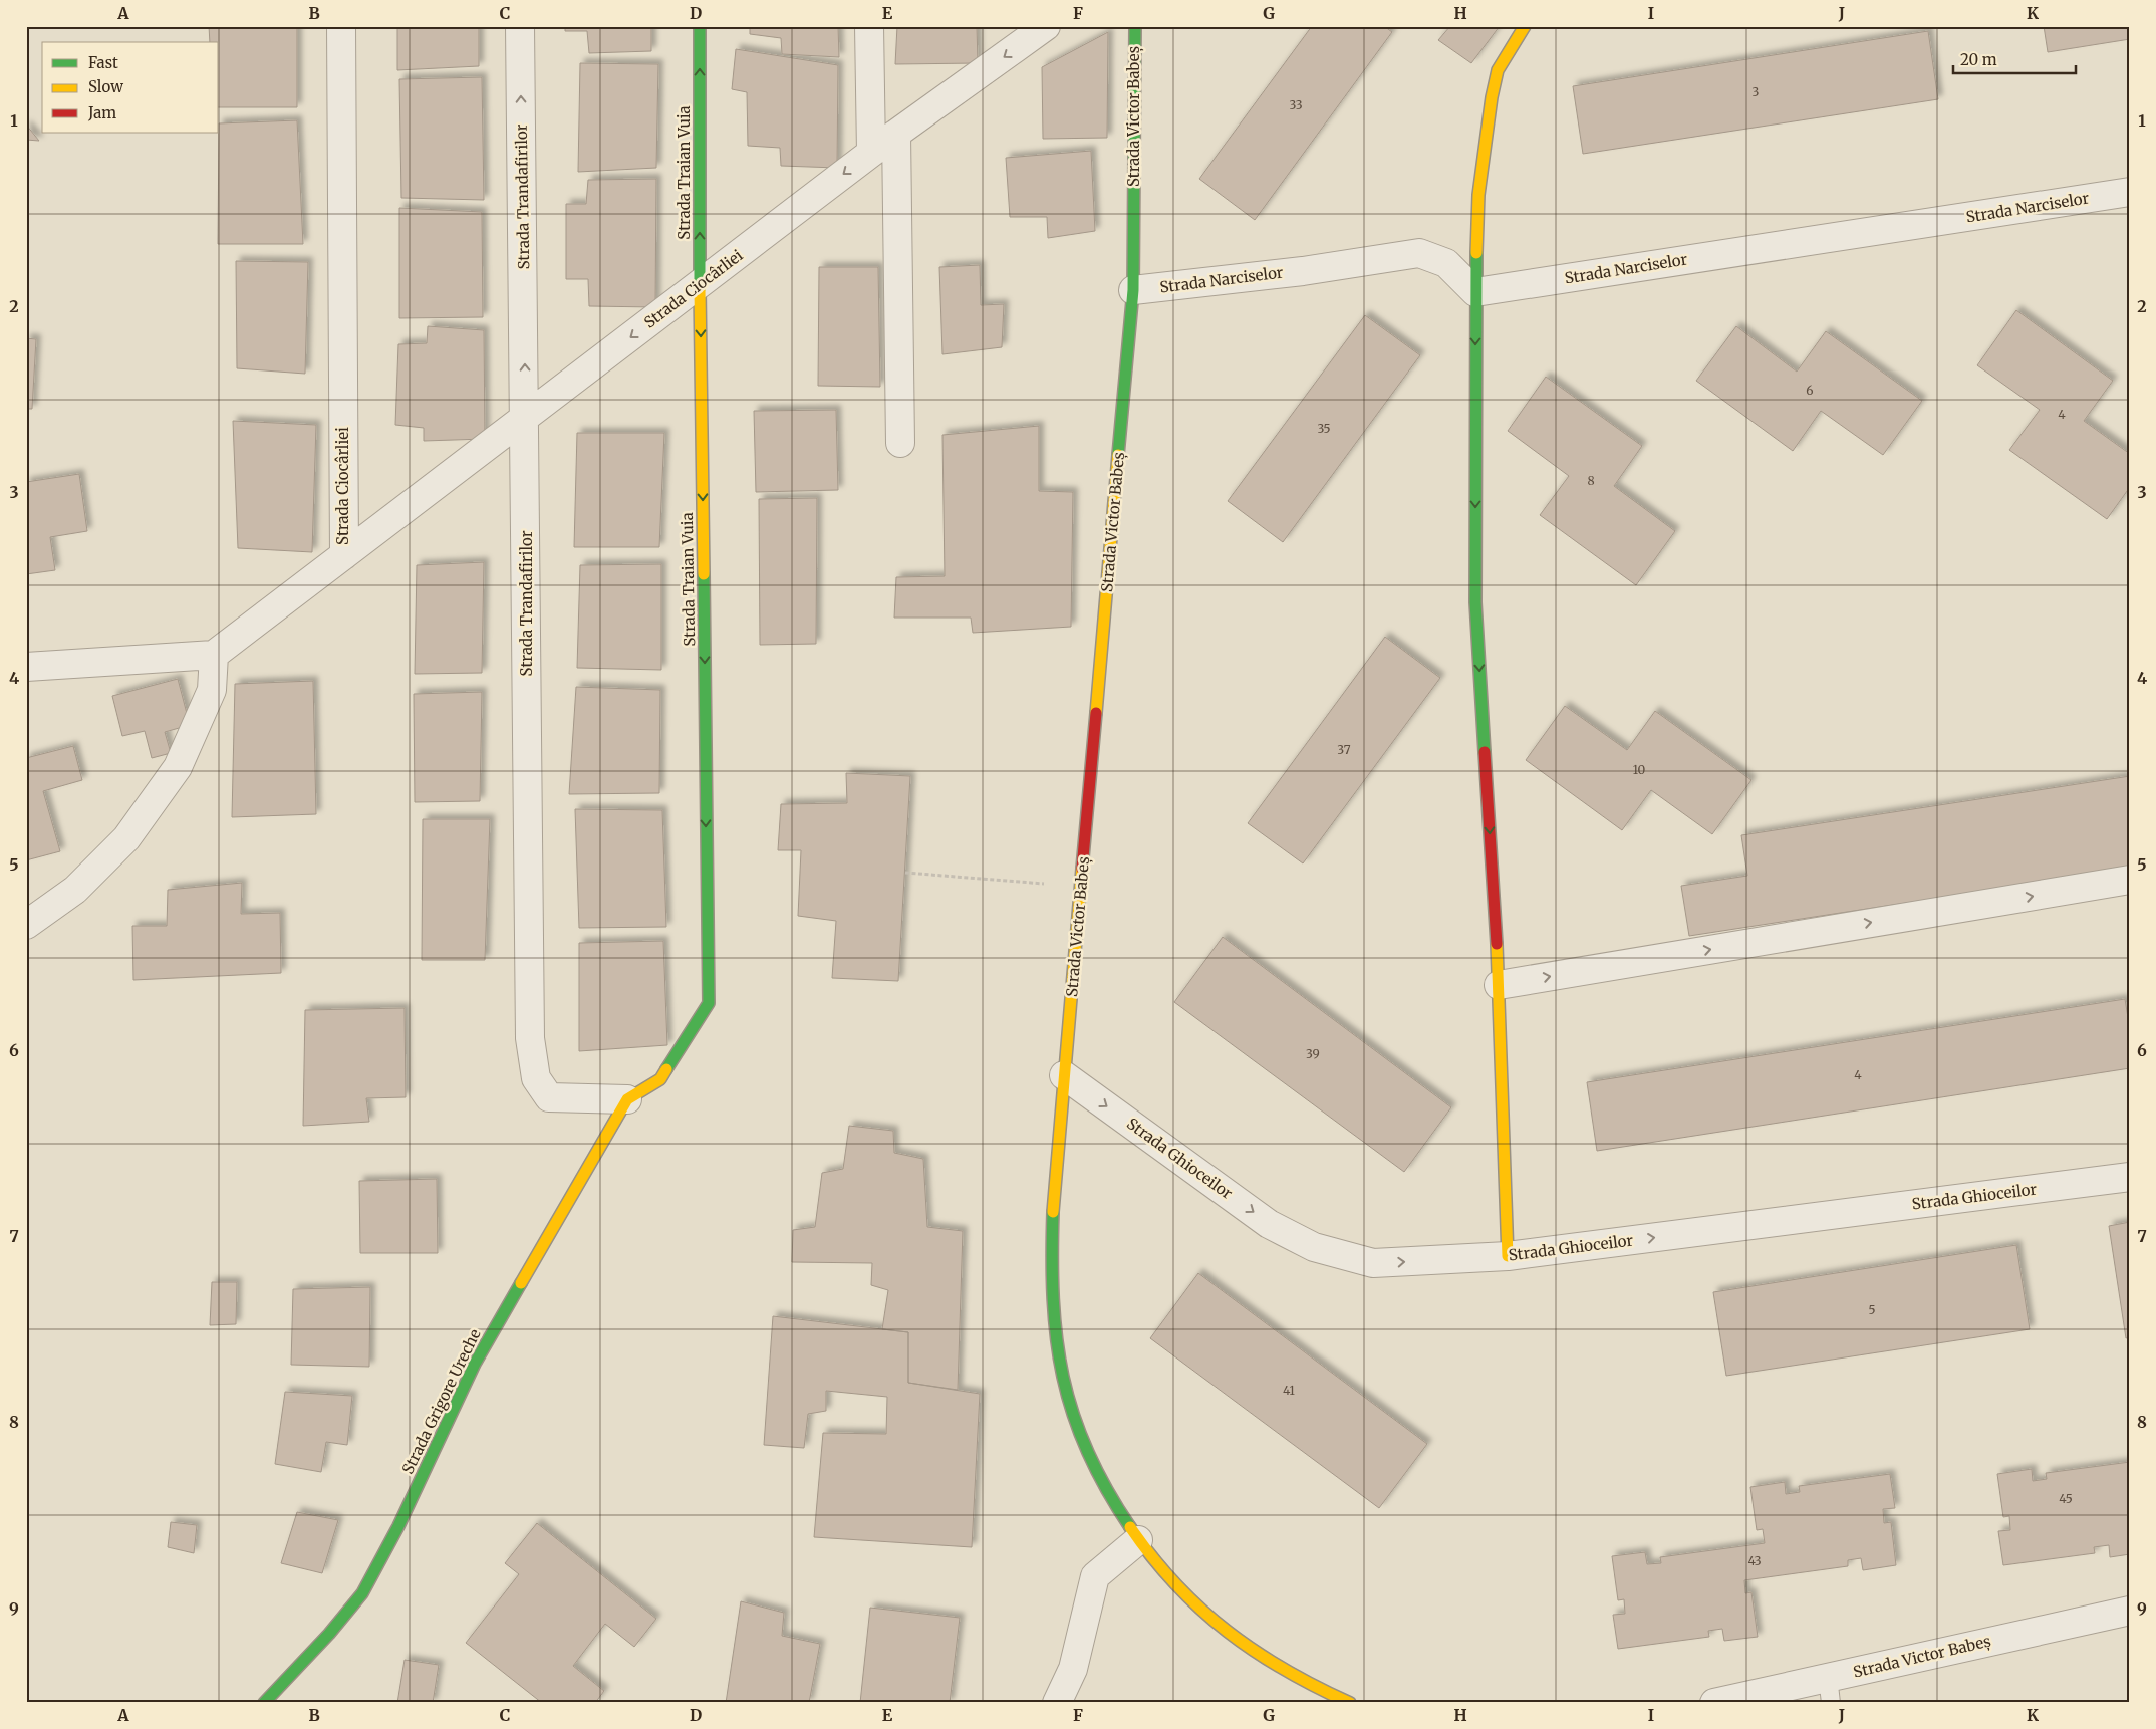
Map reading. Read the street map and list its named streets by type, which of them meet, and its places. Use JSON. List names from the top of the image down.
{
  "streets": {
    "street": [
      "Strada Victor Babeș",
      "Strada Traian Vuia",
      "Strada Trandafirilor",
      "Strada Narciselor",
      "Strada Ciocârliei",
      "Strada Ghioceilor",
      "Strada Grigore Ureche"
    ]
  },
  "crossings": [
    ["Strada Victor Babeș", "Strada Narciselor"],
    ["Strada Victor Babeș", "Strada Ghioceilor"],
    ["Strada Traian Vuia", "Strada Trandafirilor"],
    ["Strada Traian Vuia", "Strada Ciocârliei"],
    ["Strada Traian Vuia", "Strada Grigore Ureche"],
    ["Strada Trandafirilor", "Strada Ciocârliei"],
    ["Strada Trandafirilor", "Strada Grigore Ureche"]
  ],
  "one_way": ["Strada Ciocârliei", "Strada Ghioceilor"],
  "house_numbers": [
    "3",
    "33",
    "6",
    "4",
    "35",
    "8",
    "37",
    "10",
    "39",
    "4",
    "5",
    "41",
    "45",
    "43"
  ],
  "legend": ["Fast", "Slow", "Jam"],
  "scale_bar": "20 m",
  "grid": {
    "columns": [
      "A",
      "B",
      "C",
      "D",
      "E",
      "F",
      "G",
      "H",
      "I",
      "J",
      "K"
    ],
    "rows": [
      "1",
      "2",
      "3",
      "4",
      "5",
      "6",
      "7",
      "8",
      "9"
    ]
  }
}
